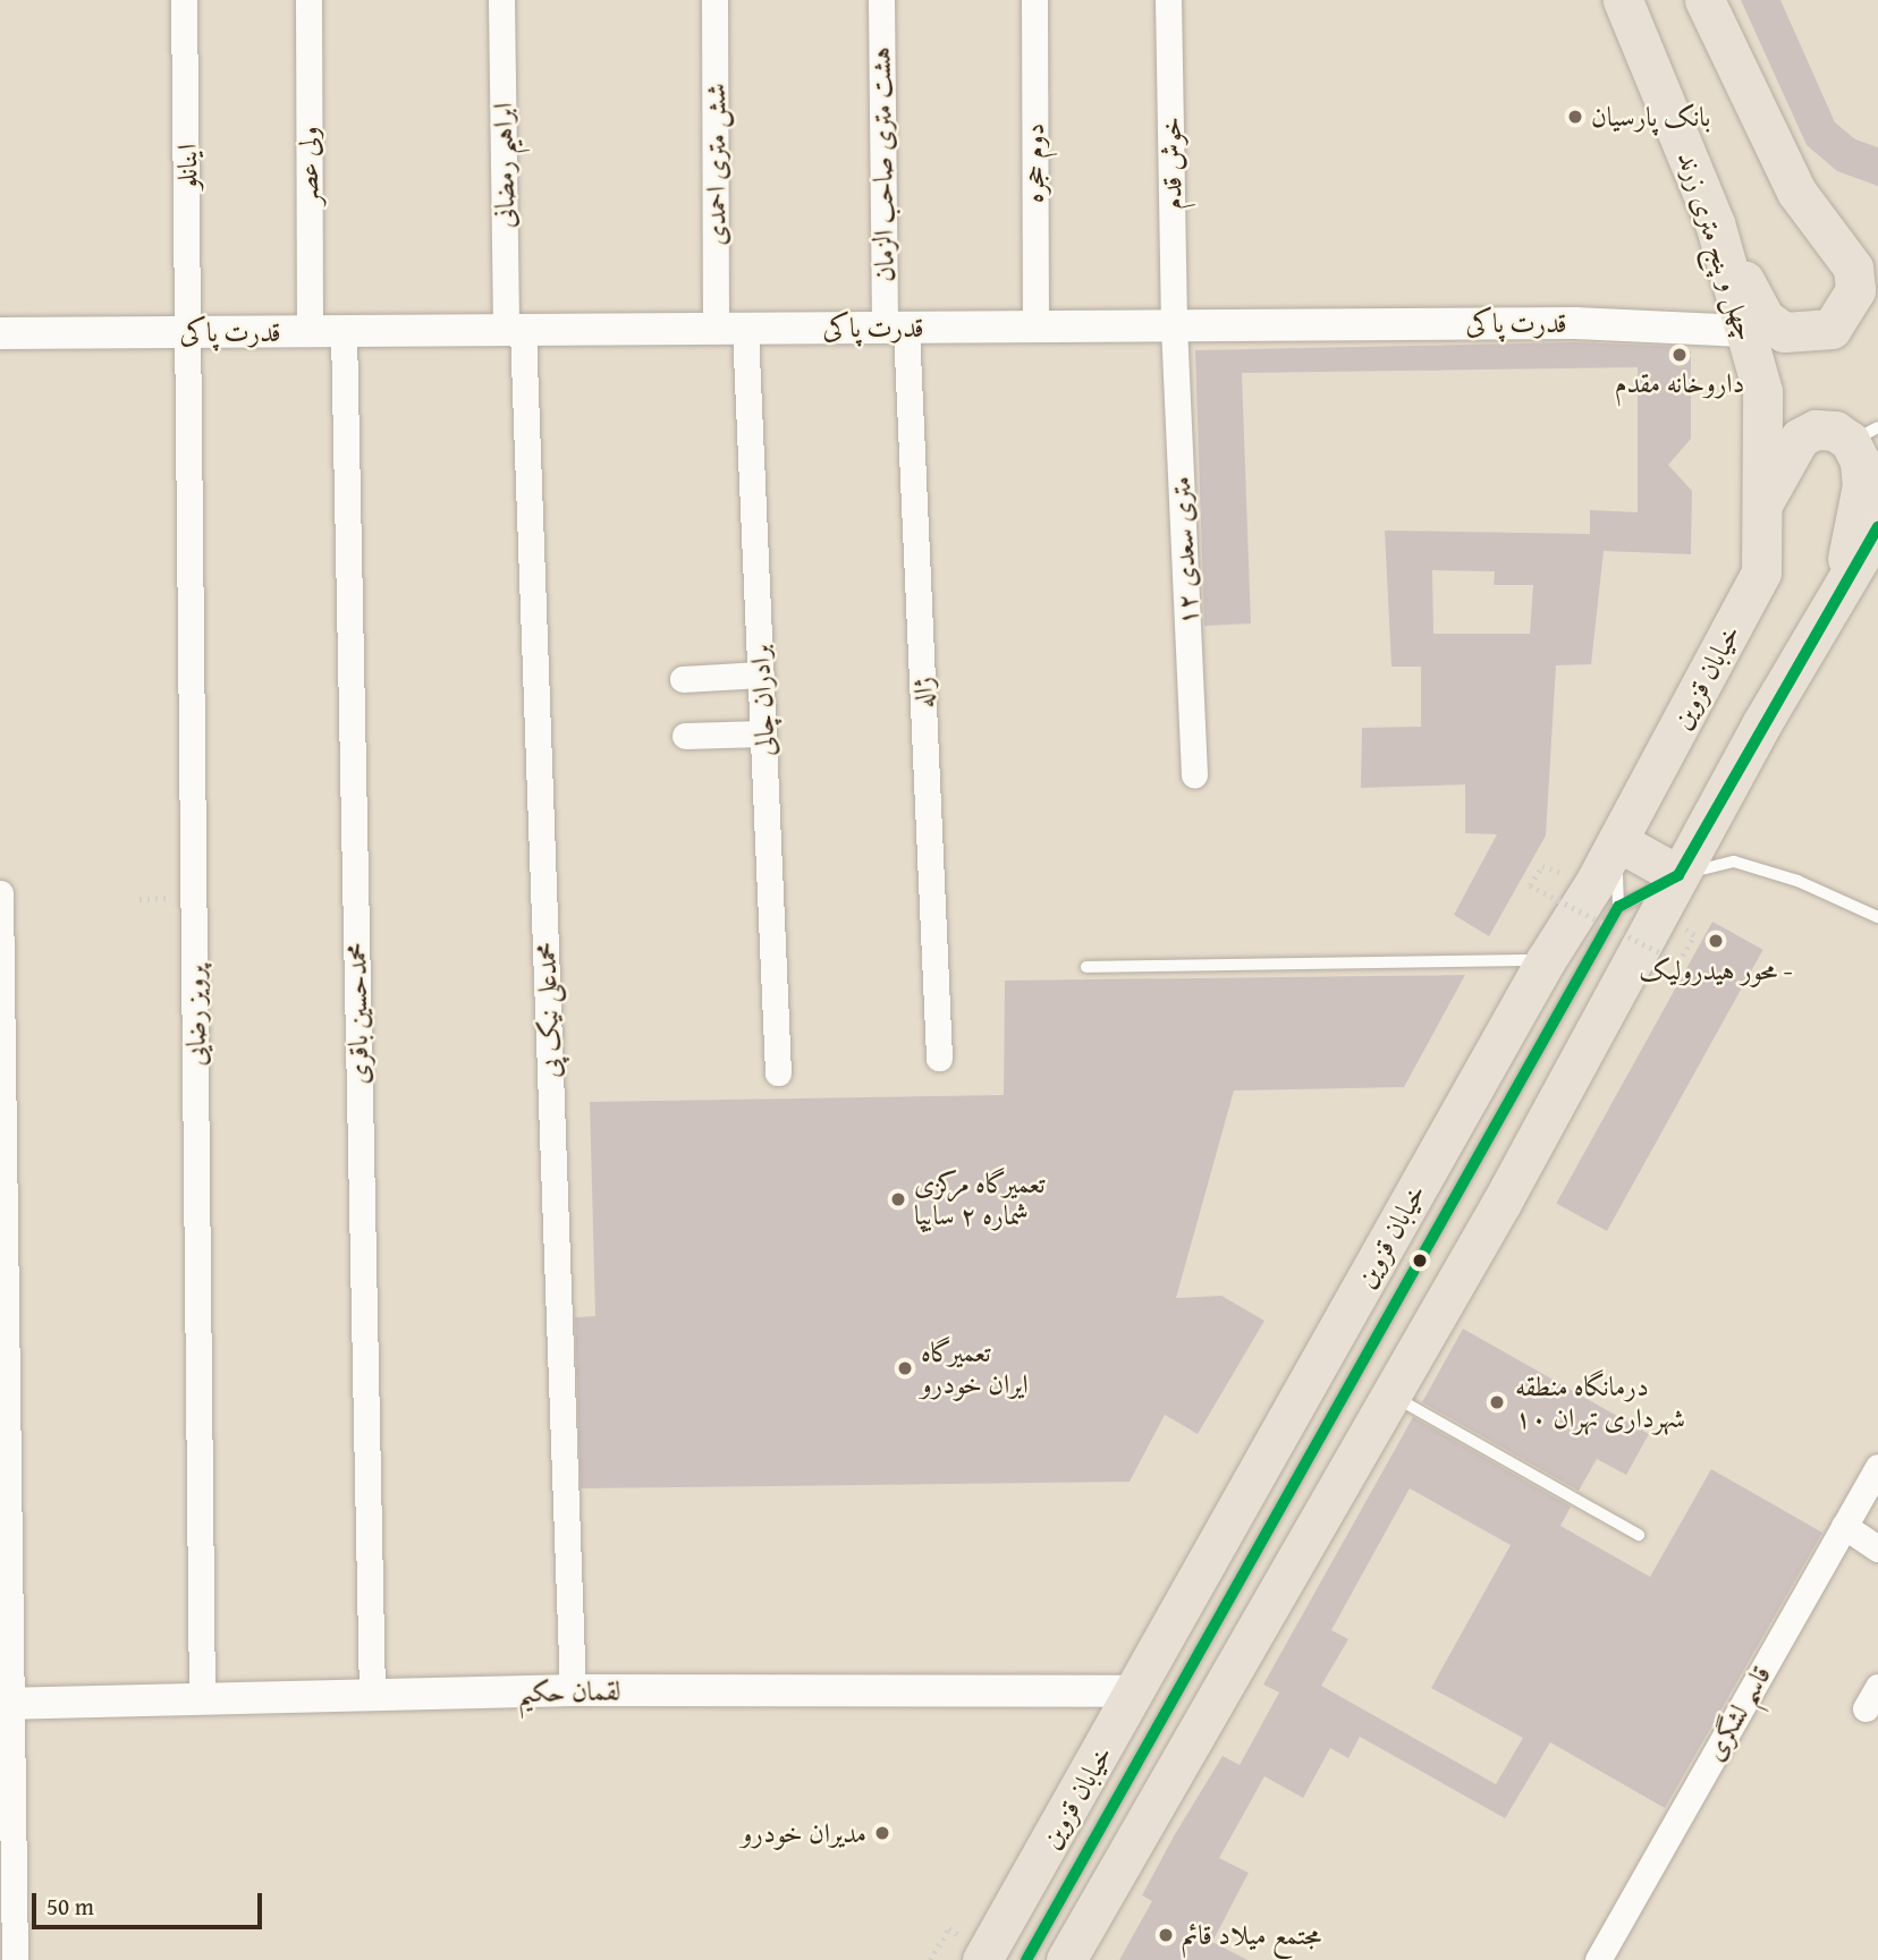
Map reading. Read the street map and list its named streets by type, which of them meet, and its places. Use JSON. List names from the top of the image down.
{
  "streets": {
    "main road": ["چهل و پنج متری زرند", "خیابان قزوین"],
    "street": [
      "دوم حجره",
      "خوش قدم",
      "شش متری احمدی",
      "هشت متری صاحب الزمان",
      "ولی عصر",
      "ابراهیم رمضانی",
      "اینانلو",
      "قدرت پاکی",
      "۱۲ متری سعدی",
      "ژاله",
      "برادران چالی",
      "محمدعلی نیک پی",
      "محمدحسین باقری",
      "پرویز رضایی",
      "لقمان حکیم",
      "قاسم لشگری"
    ]
  },
  "crossings": [
    ["دوم حجره", "قدرت پاکی"],
    ["خوش قدم", "قدرت پاکی"],
    ["خوش قدم", "۱۲ متری سعدی"],
    ["شش متری احمدی", "قدرت پاکی"],
    ["شش متری احمدی", "برادران چالی"],
    ["هشت متری صاحب الزمان", "قدرت پاکی"],
    ["هشت متری صاحب الزمان", "ژاله"],
    ["ولی عصر", "قدرت پاکی"],
    ["ابراهیم رمضانی", "قدرت پاکی"],
    ["ابراهیم رمضانی", "محمدعلی نیک پی"],
    ["اینانلو", "قدرت پاکی"],
    ["اینانلو", "پرویز رضایی"],
    ["چهل و پنج متری زرند", "قدرت پاکی"],
    ["چهل و پنج متری زرند", "خیابان قزوین"],
    ["قدرت پاکی", "۱۲ متری سعدی"],
    ["قدرت پاکی", "ژاله"],
    ["قدرت پاکی", "برادران چالی"],
    ["قدرت پاکی", "محمدعلی نیک پی"],
    ["قدرت پاکی", "محمدحسین باقری"],
    ["قدرت پاکی", "پرویز رضایی"],
    ["خیابان قزوین", "لقمان حکیم"],
    ["محمدعلی نیک پی", "لقمان حکیم"],
    ["محمدحسین باقری", "لقمان حکیم"],
    ["پرویز رضایی", "لقمان حکیم"]
  ],
  "places": [
    "بانک پارسیان",
    "داروخانه مقدم",
    "محور هیدرولیک -",
    "تعمیرگاه مرکزی شماره ۲ سایپا",
    "تعمیرگاه ایران خودرو",
    "درمانگاه منطقه ۱۰ شهرداری تهران",
    "مدیران خودرو",
    "مجتمع میلاد قائم"
  ],
  "scale_bar": "50 m"
}
